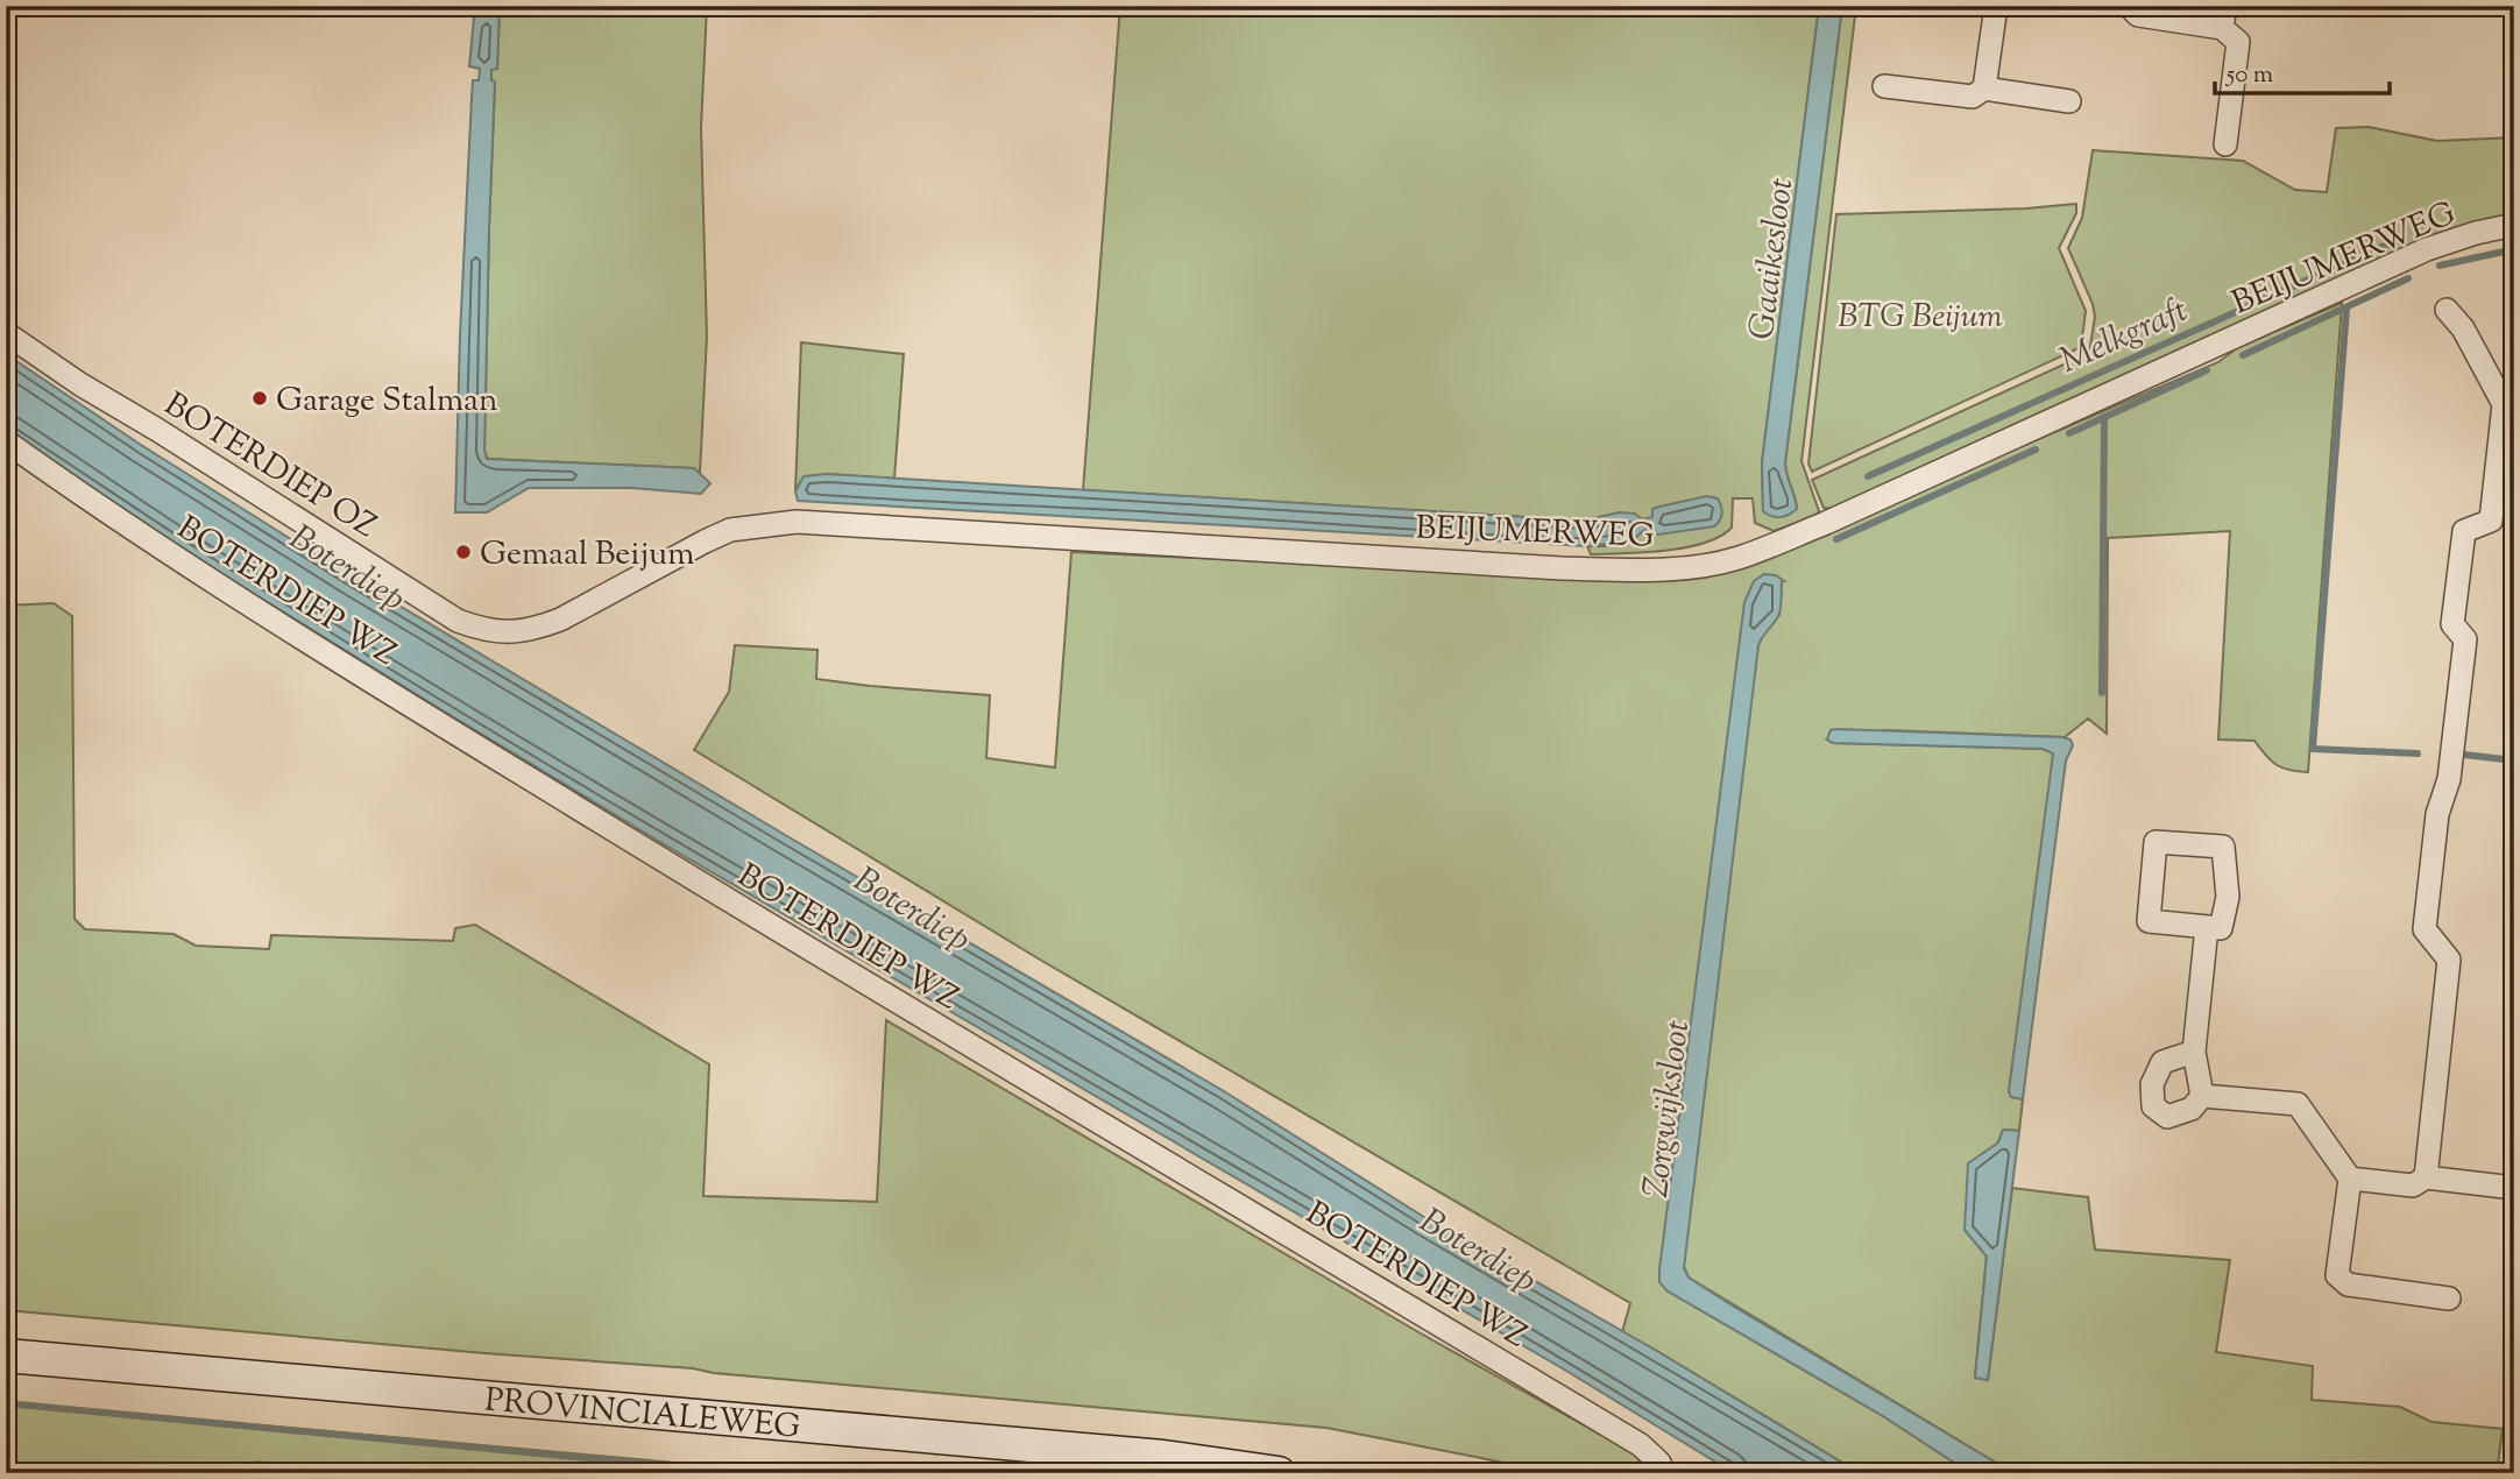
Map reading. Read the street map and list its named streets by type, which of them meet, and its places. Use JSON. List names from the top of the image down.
{
  "streets": {
    "main road": ["PROVINCIALEWEG"],
    "street": ["BEIJUMERWEG", "BOTERDIEP OZ", "BOTERDIEP WZ"]
  },
  "crossings": [
    ["BEIJUMERWEG", "BOTERDIEP OZ"]
  ],
  "water": [
    "Gaaikesloot",
    "Melkgraft",
    "Boterdiep",
    "Zorgwijksloot"
  ],
  "parks": ["BTG Beijum"],
  "places": ["Garage Stalman", "Gemaal Beijum"],
  "scale_bar": "50 m"
}
